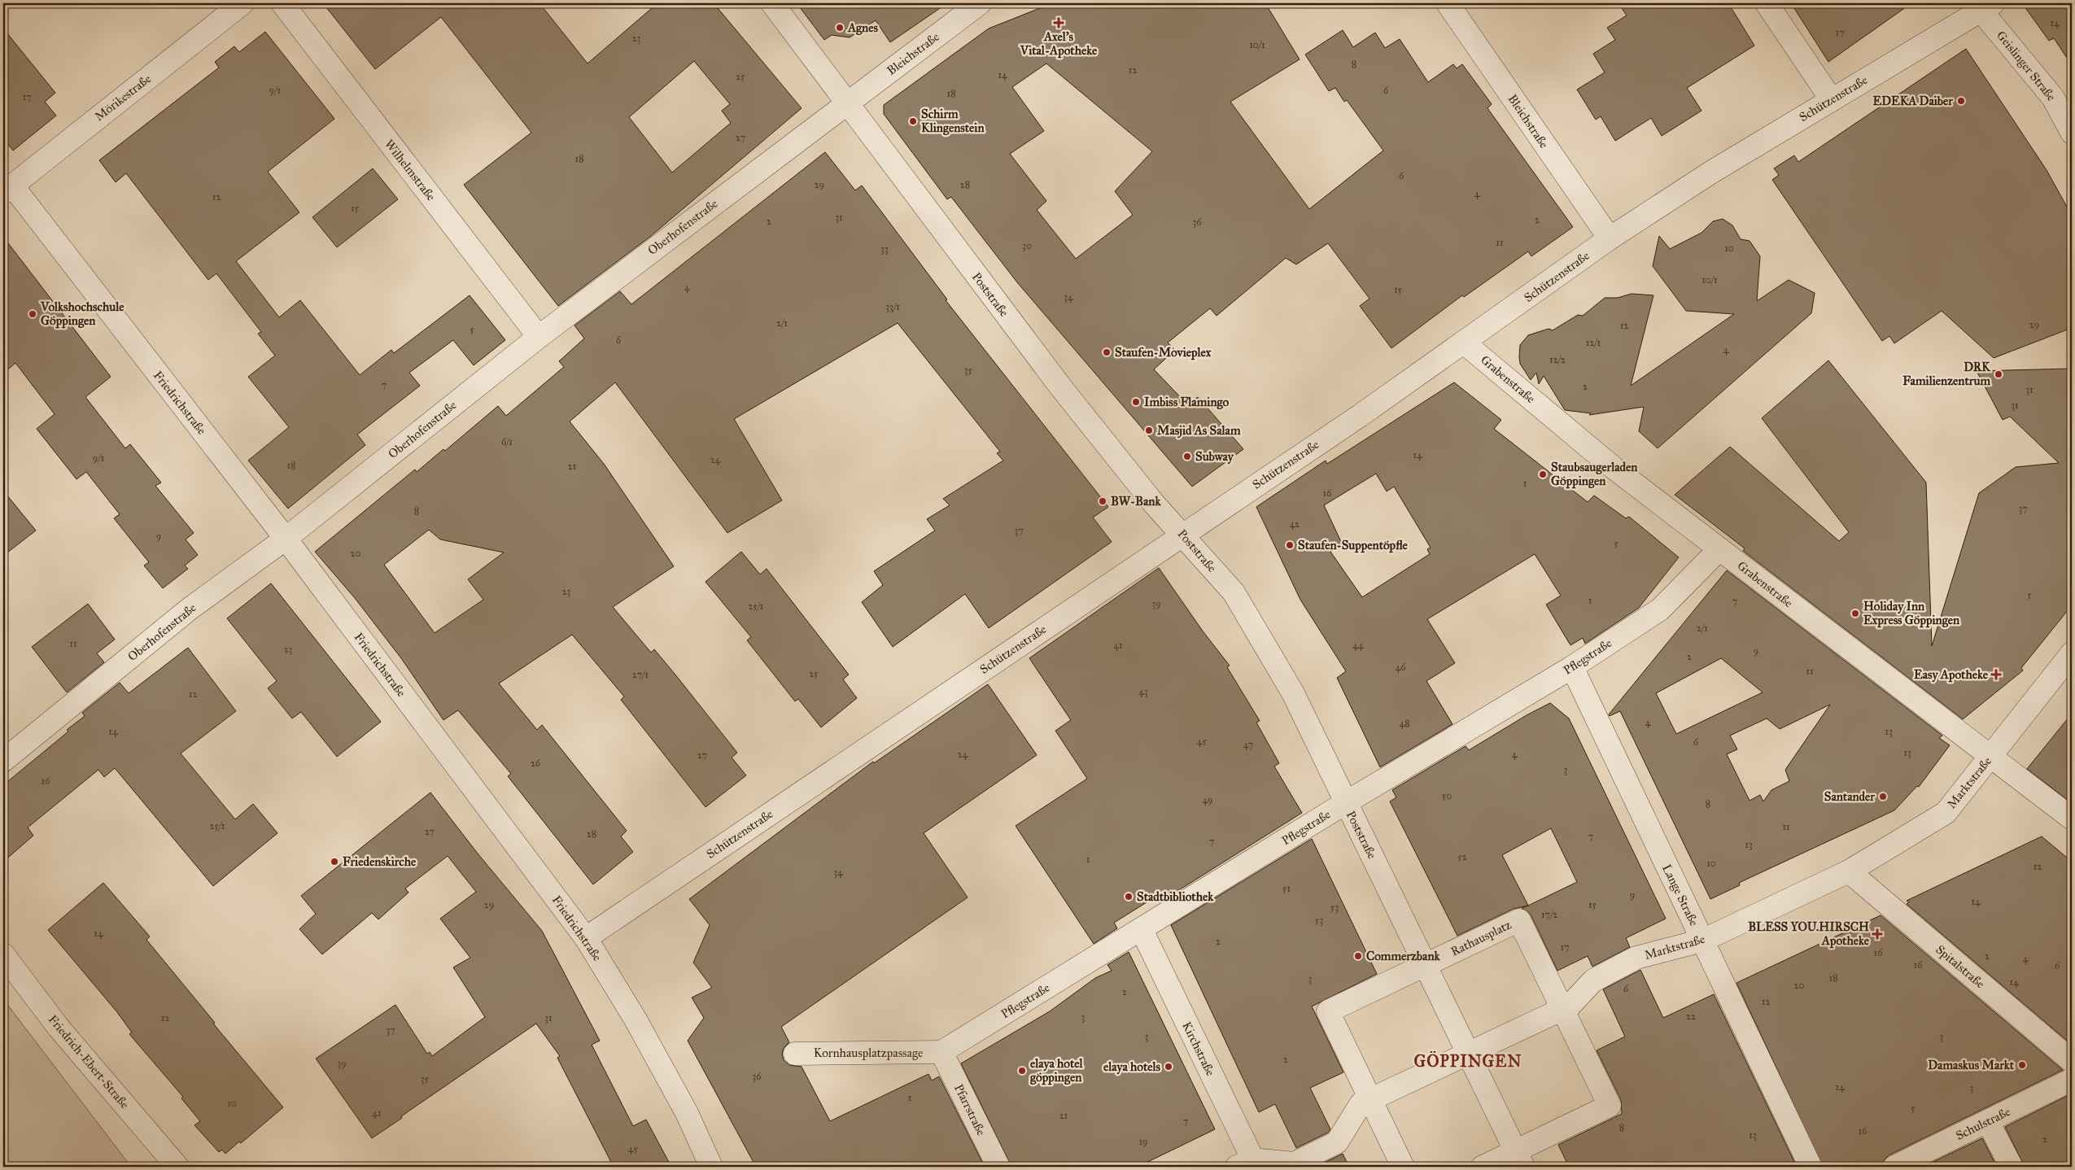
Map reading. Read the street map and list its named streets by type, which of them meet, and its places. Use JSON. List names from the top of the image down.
{
  "streets": {
    "street": [
      "Bleichstraße",
      "Geislinger Straße",
      "Mörikestraße",
      "Schützenstraße",
      "Wilhelmstraße",
      "Oberhofenstraße",
      "Poststraße",
      "Grabenstraße",
      "Friedrichstraße",
      "Pflegstraße",
      "Marktstraße",
      "Lange Straße",
      "Rathausplatz",
      "Spitalstraße",
      "Kirchstraße",
      "Kornhausplatzpassage",
      "Friedrich-Ebert-Straße",
      "Pfarrstraße",
      "Schulstraße"
    ]
  },
  "crossings": [
    ["Bleichstraße", "Schützenstraße"],
    ["Bleichstraße", "Oberhofenstraße"],
    ["Bleichstraße", "Poststraße"],
    ["Geislinger Straße", "Schützenstraße"],
    ["Mörikestraße", "Friedrichstraße"],
    ["Schützenstraße", "Poststraße"],
    ["Schützenstraße", "Grabenstraße"],
    ["Schützenstraße", "Friedrichstraße"],
    ["Wilhelmstraße", "Oberhofenstraße"],
    ["Oberhofenstraße", "Poststraße"],
    ["Oberhofenstraße", "Friedrichstraße"],
    ["Poststraße", "Pflegstraße"],
    ["Poststraße", "Marktstraße"],
    ["Poststraße", "Rathausplatz"],
    ["Grabenstraße", "Pflegstraße"],
    ["Grabenstraße", "Marktstraße"],
    ["Pflegstraße", "Lange Straße"],
    ["Pflegstraße", "Kirchstraße"],
    ["Pflegstraße", "Kornhausplatzpassage"],
    ["Pflegstraße", "Pfarrstraße"],
    ["Marktstraße", "Lange Straße"],
    ["Marktstraße", "Rathausplatz"],
    ["Marktstraße", "Spitalstraße"],
    ["Marktstraße", "Kirchstraße"],
    ["Kornhausplatzpassage", "Pfarrstraße"]
  ],
  "districts": ["GÖPPINGEN"],
  "places": {
    "health": ["Axel's Vital-Apotheke", "Easy Apotheke", "BLESS YOU.HIRSCH Apotheke"],
    "other": [
      "Agnes",
      "EDEKA Daiber",
      "Schirm Klingenstein",
      "Volkshochschule Göppingen",
      "Staufen-Movieplex",
      "DRK Familienzentrum",
      "Imbiss Flamingo",
      "Masjid As Salam",
      "Subway",
      "Staubsaugerladen Göppingen",
      "BW-Bank",
      "Staufen-Suppentöpfle",
      "Holiday Inn Express Göppingen",
      "Santander",
      "Friedenskirche",
      "Stadtbibliothek",
      "Commerzbank",
      "Damaskus Markt",
      "elaya hotels",
      "elaya hotel göppingen"
    ]
  },
  "house_numbers": [
    "14",
    "17",
    "23",
    "10/1",
    "8",
    "12",
    "14",
    "25",
    "9/1",
    "6",
    "18",
    "17",
    "27",
    "18",
    "6",
    "29",
    "28",
    "4",
    "12",
    "15",
    "31",
    "2",
    "2",
    "36",
    "11",
    "30",
    "10",
    "33",
    "10/1",
    "4",
    "15",
    "34",
    "33/1",
    "2/1",
    "29",
    "12",
    "5",
    "6",
    "12/1",
    "4",
    "12/2",
    "35",
    "7",
    "2",
    "31",
    "31",
    "6/1",
    "14",
    "9/1",
    "24",
    "18",
    "21",
    "1",
    "16",
    "37",
    "8",
    "42",
    "37",
    "9",
    "5",
    "20",
    "23",
    "5",
    "1",
    "7",
    "39",
    "25/1",
    "2/1",
    "11",
    "41",
    "44",
    "23",
    "9",
    "2",
    "46",
    "11",
    "25",
    "27/1",
    "43",
    "12",
    "4",
    "48",
    "14",
    "13",
    "45",
    "6",
    "47",
    "13",
    "24",
    "4",
    "27",
    "26",
    "3",
    "16",
    "50",
    "49",
    "8",
    "25/1",
    "11",
    "27",
    "28",
    "7",
    "7",
    "13",
    "52",
    "1",
    "10",
    "12",
    "34",
    "51",
    "9",
    "14",
    "29",
    "15",
    "53",
    "17/2",
    "53",
    "14",
    "2",
    "17",
    "16",
    "2",
    "4",
    "16",
    "6",
    "18",
    "3",
    "14",
    "20",
    "6",
    "2",
    "12",
    "22",
    "3",
    "12",
    "31",
    "37",
    "3",
    "3",
    "2",
    "39",
    "36",
    "35",
    "14",
    "3",
    "1",
    "10",
    "5",
    "41",
    "21",
    "7",
    "8",
    "16",
    "13",
    "2",
    "19",
    "45"
  ]
}
